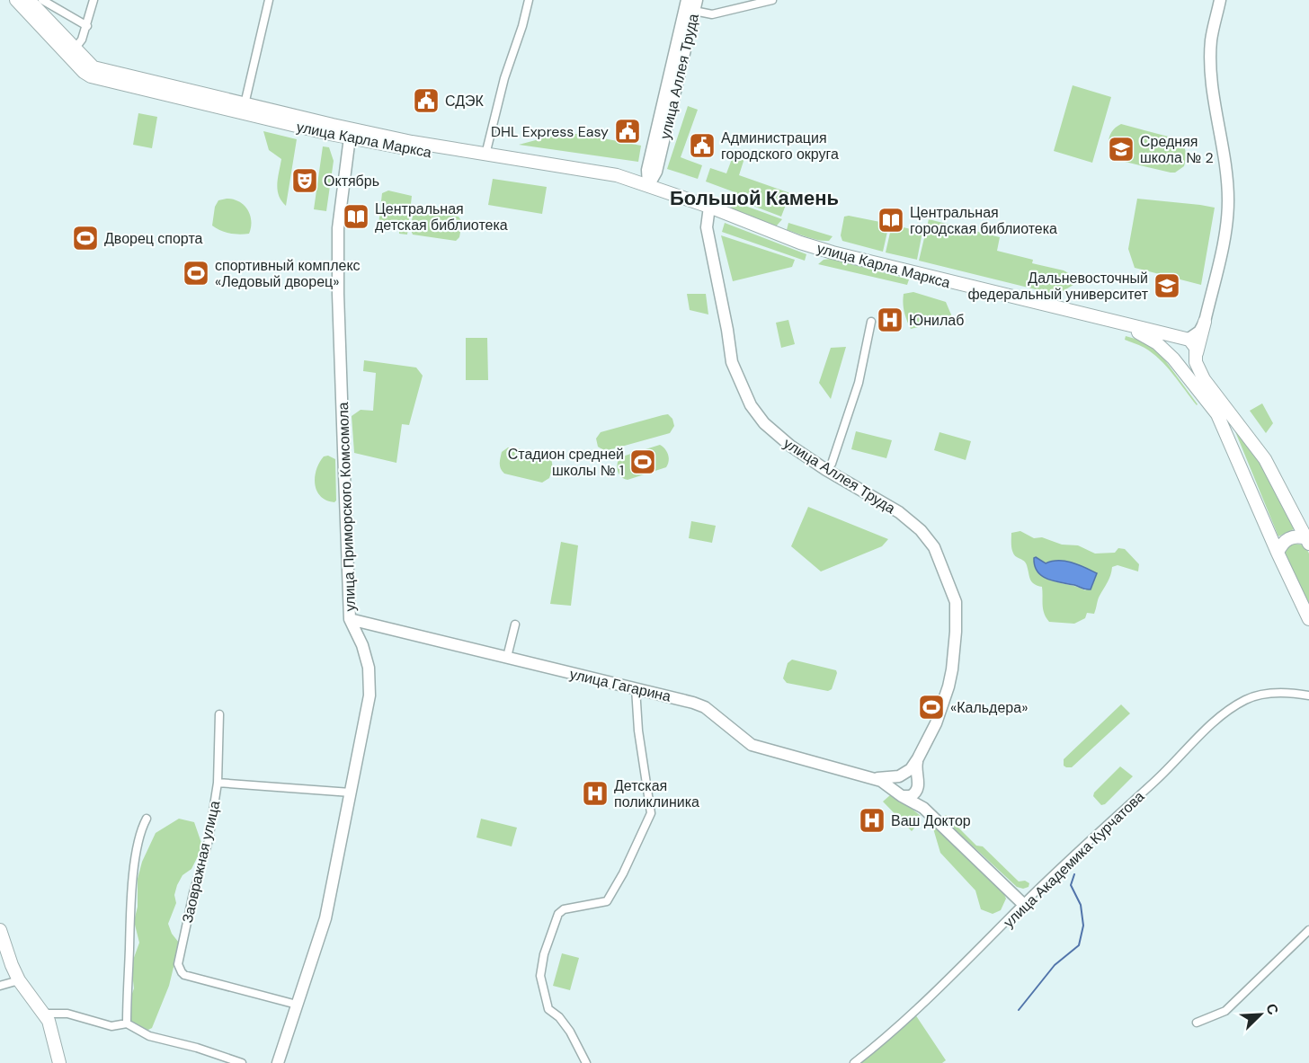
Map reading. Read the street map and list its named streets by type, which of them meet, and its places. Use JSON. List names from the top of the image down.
{
  "streets": {
    "main road": ["улица Карла Маркса"],
    "street": [
      "улица Аллея Труда",
      "улица Приморского Комсомола",
      "улица Гагарина",
      "улица Академика Курчатова",
      "Заовражная улица"
    ]
  },
  "crossings": [
    ["улица Аллея Труда", "улица Карла Маркса"],
    ["улица Карла Маркса", "улица Приморского Комсомола"],
    ["улица Приморского Комсомола", "улица Гагарина"],
    ["улица Приморского Комсомола", "Заовражная улица"]
  ],
  "districts": ["Большой Камень"],
  "places": {
    "public building": ["СДЭК", "DHL Express Easy", "Администрация городского округа"],
    "school or university": ["Средняя школа № 2", "Дальневосточный федеральный университет"],
    "theatre": ["Октябрь"],
    "library": ["Центральная детская библиотека", "Центральная городская библиотека"],
    "sports": [
      "Дворец спорта",
      "спортивный комплекс «Ледовый дворец»",
      "Стадион средней школы № 1",
      "«Кальдера»"
    ],
    "hospital": ["Юнилаб", "Детская поликлиника", "Ваш Доктор"]
  },
  "north": "top right"
}
